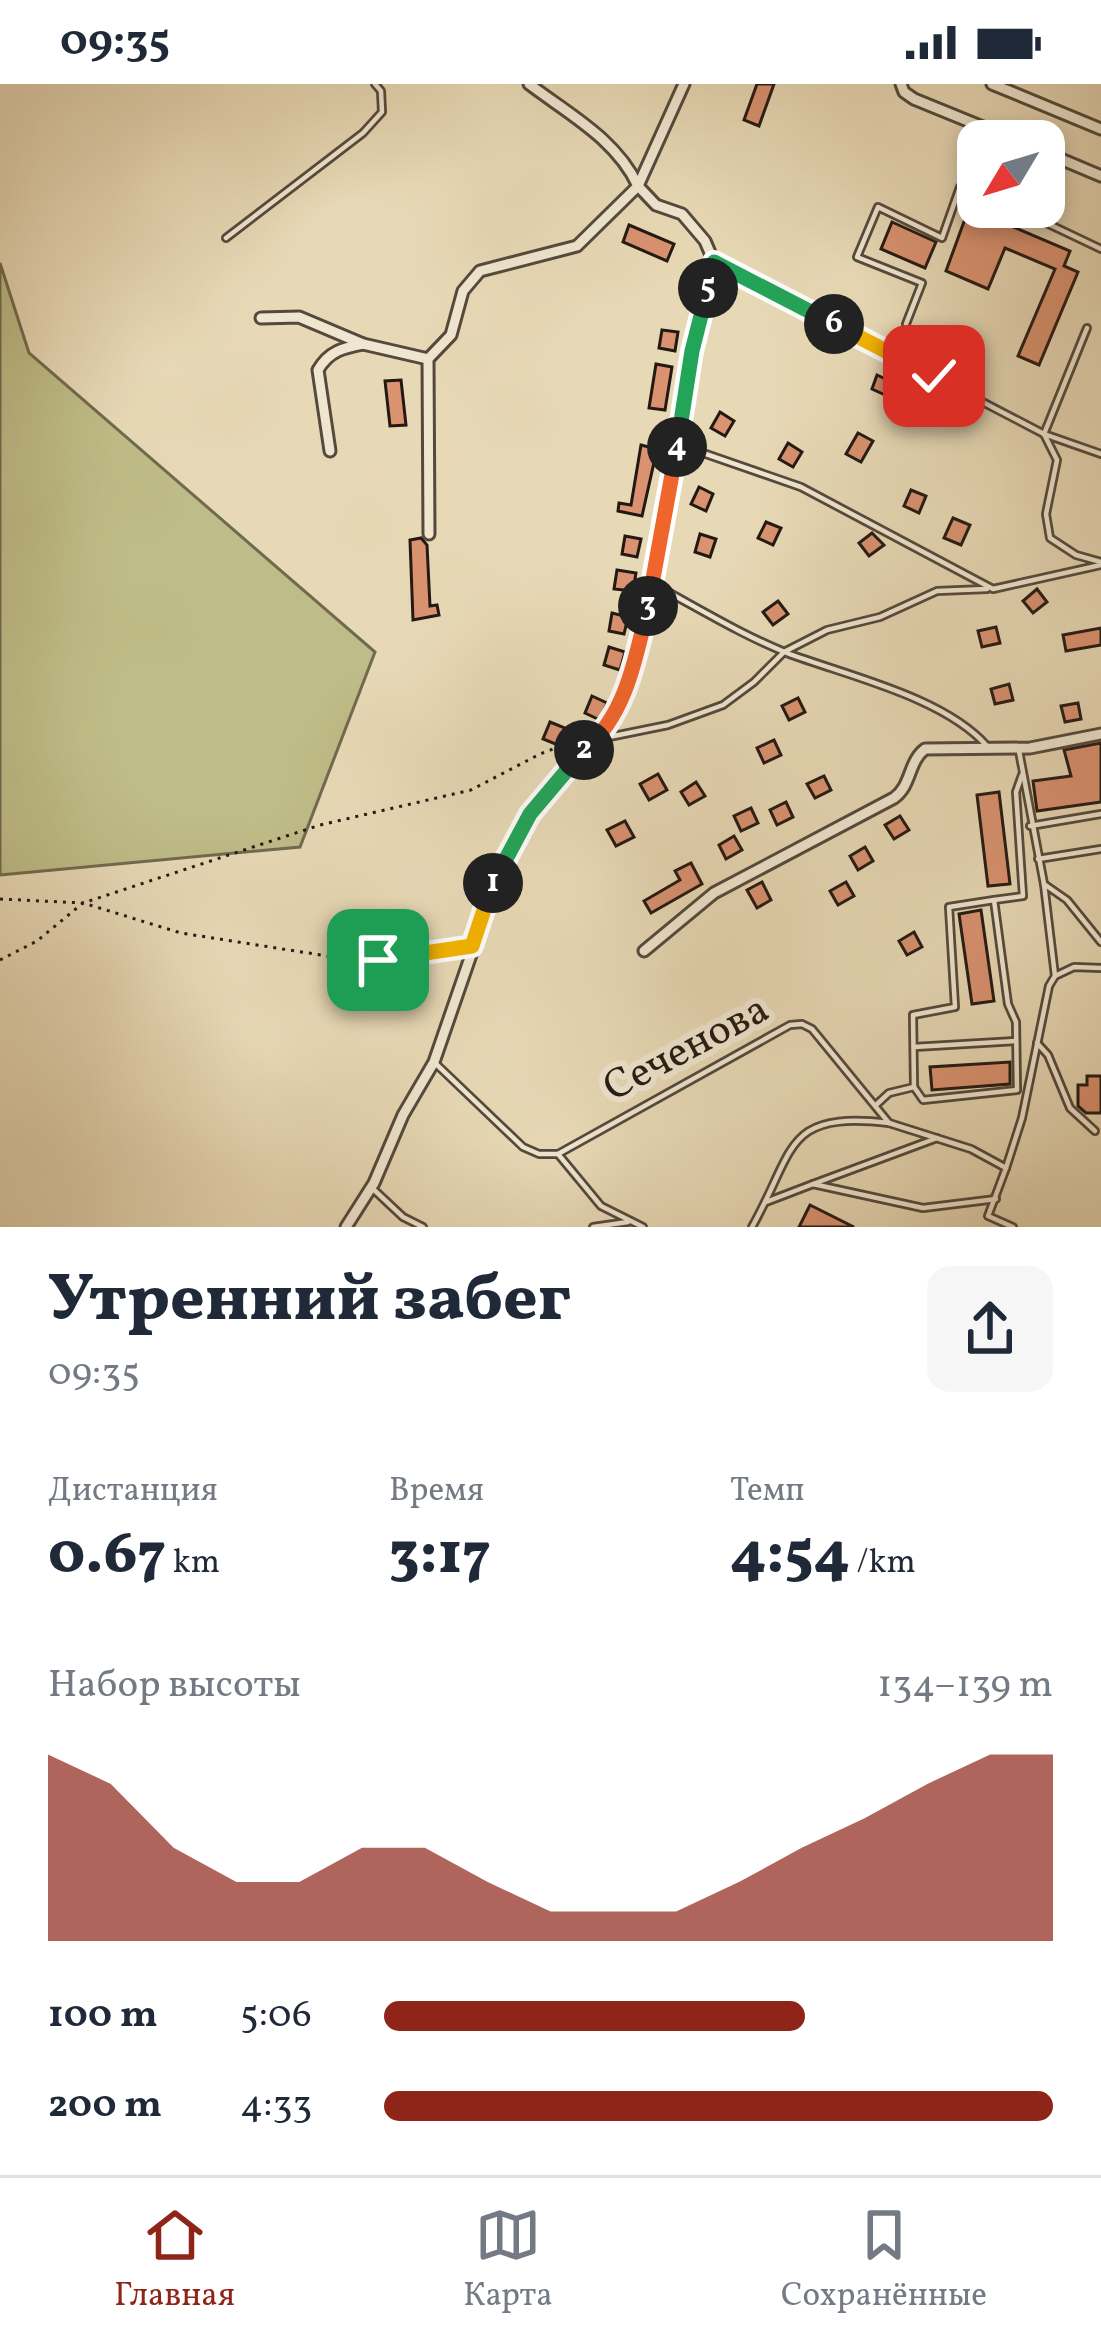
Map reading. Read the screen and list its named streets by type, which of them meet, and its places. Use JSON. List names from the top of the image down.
{
  "streets": {
    "lane": ["Сеченова"]
  },
  "north": "bottom left",
  "page": {
    "status": "09:35",
    "pins": [
      "5",
      "6",
      "4",
      "3",
      "2",
      "1"
    ],
    "heading": ["Утренний забег", "09:35"],
    "stats": [
      ["Дистанция", "0.67 km"],
      ["Время", "3:17"],
      ["Темп", "4:54 /km"]
    ],
    "chart": ["Набор высоты", "134–139 m"],
    "list": [
      {
        "name": "100 m",
        "note": "5:06"
      },
      {
        "name": "200 m",
        "note": "4:33"
      }
    ],
    "tabs": ["Главная", "Карта", "Сохранённые"]
  }
}
